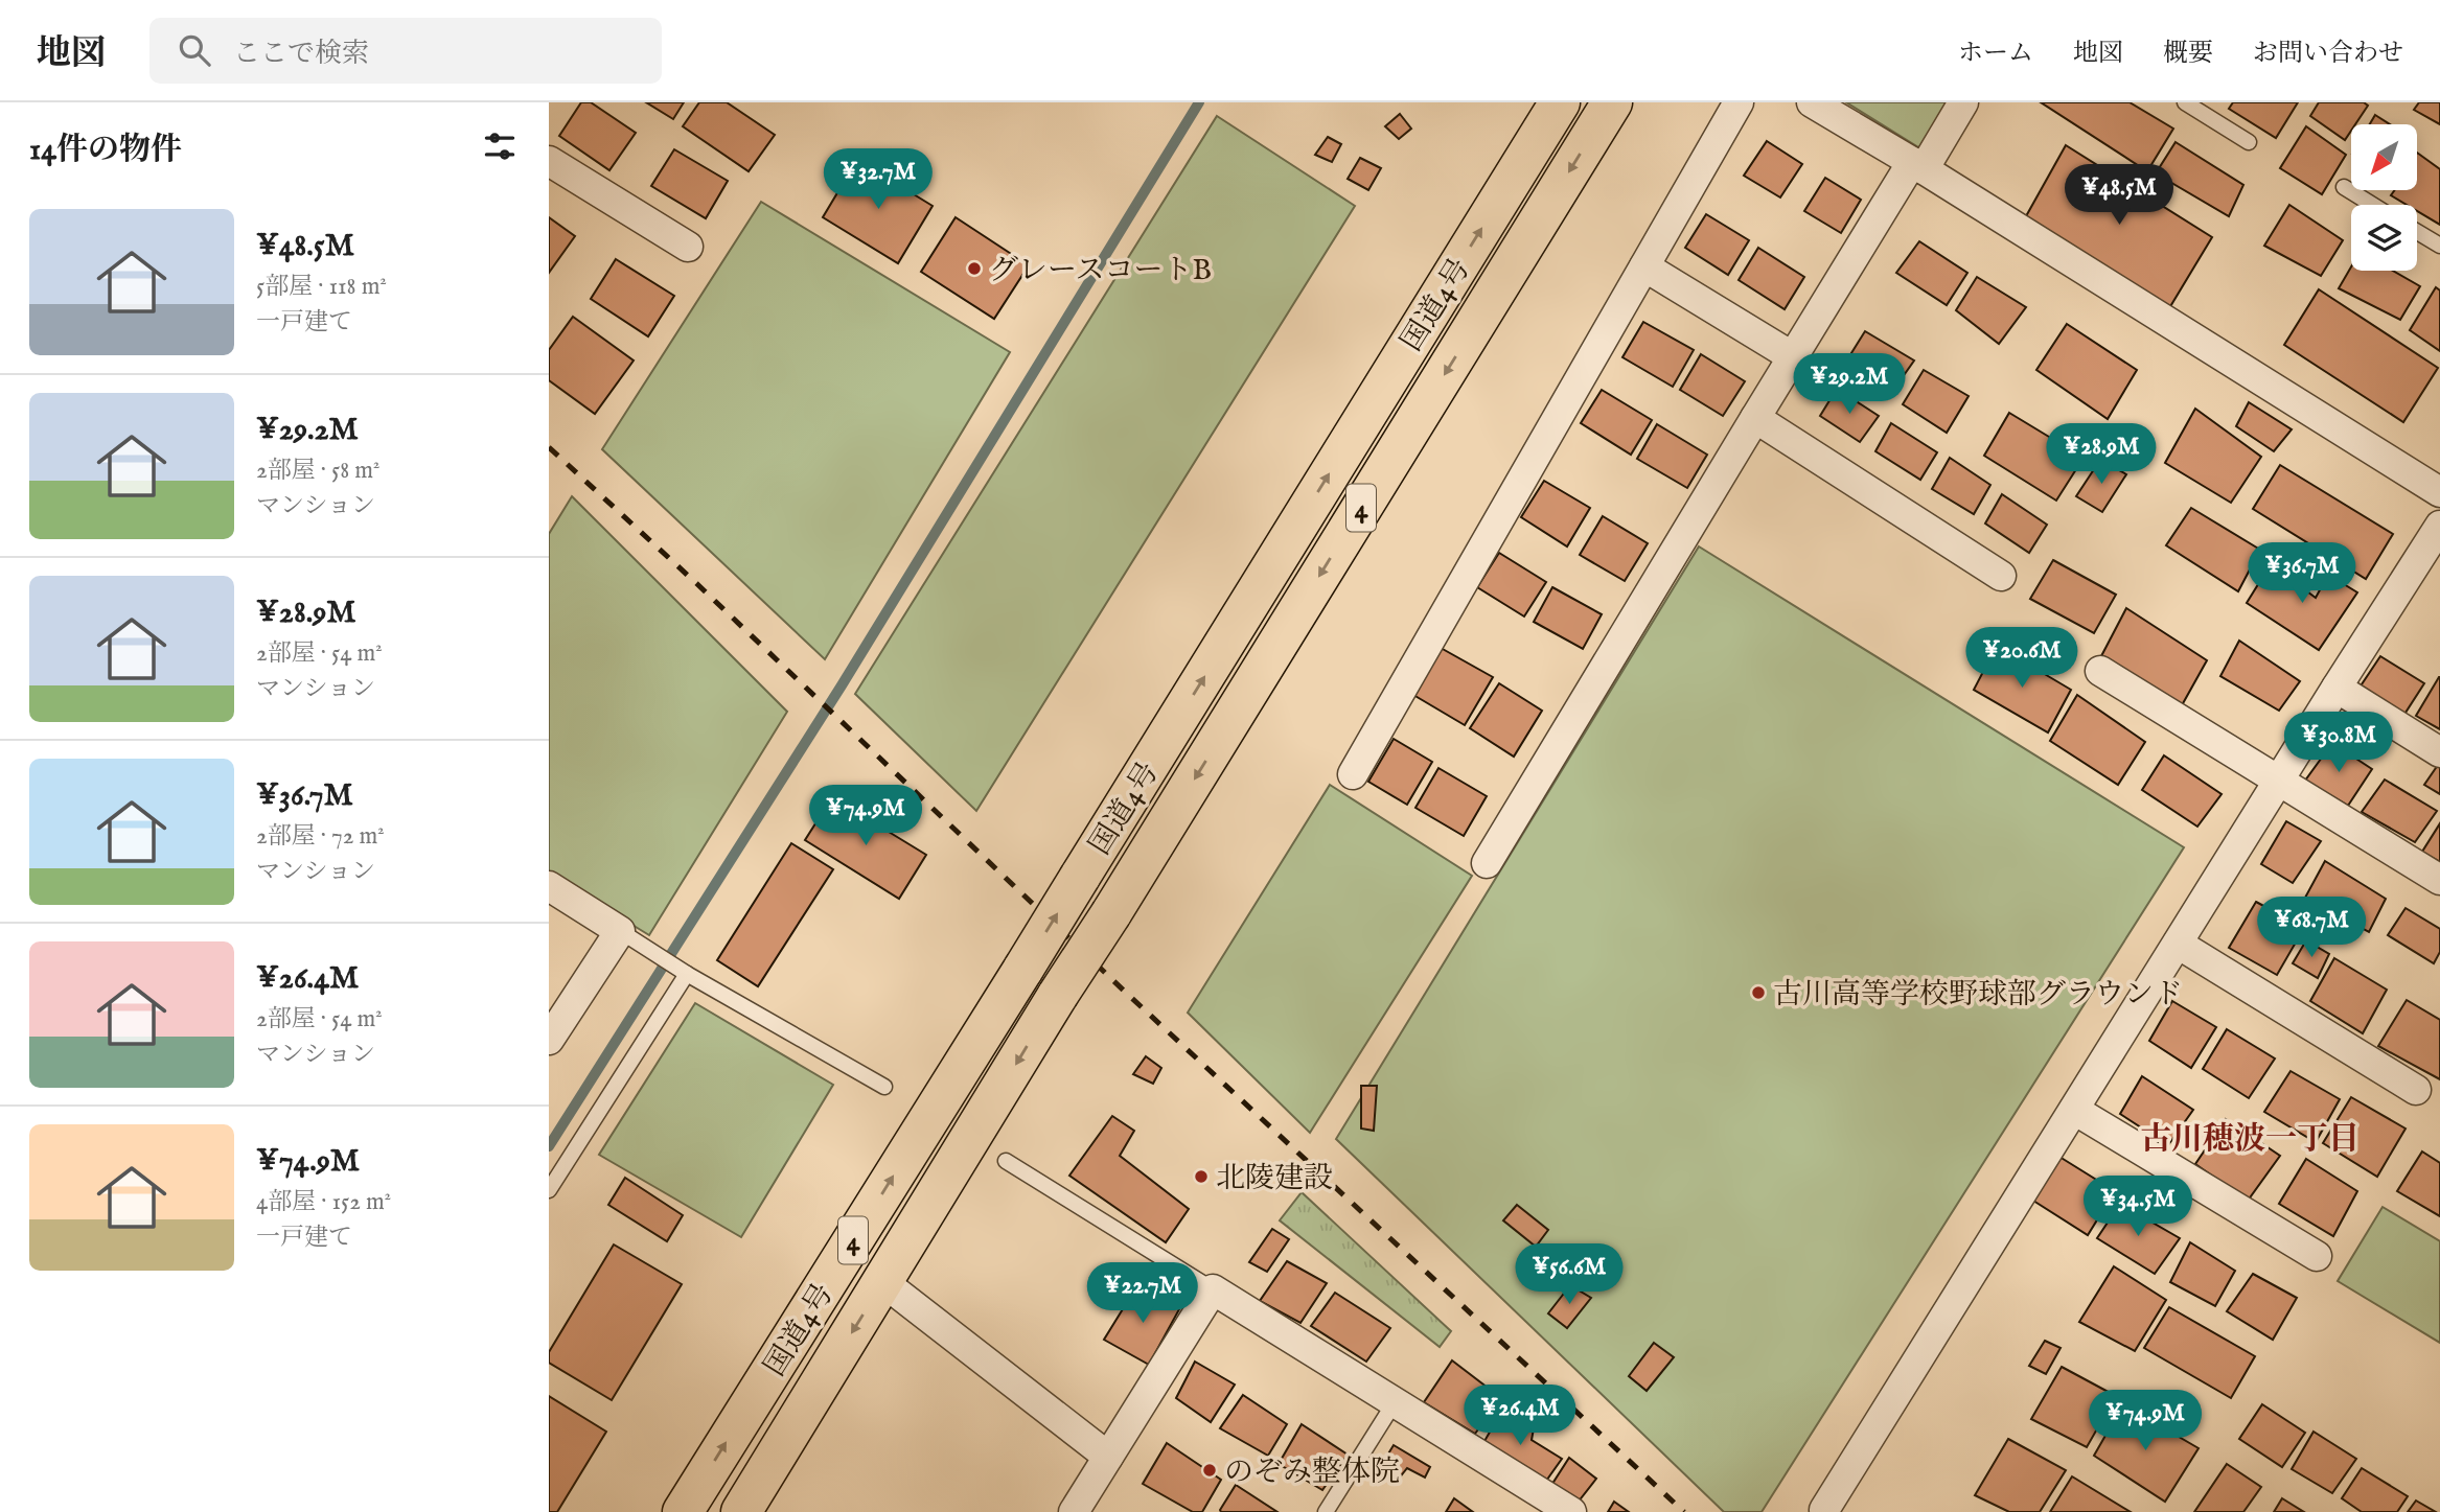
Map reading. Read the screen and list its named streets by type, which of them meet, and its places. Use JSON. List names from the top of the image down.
{
  "streets": {
    "highway": ["国道4号", "4"]
  },
  "districts": ["古川穂波一丁目"],
  "places": [
    "グレースコートB",
    "古川高等学校野球部グラウンド",
    "北陵建設",
    "のぞみ整体院"
  ],
  "north": "bottom left",
  "page": {
    "header": "地図",
    "search": "ここで検索",
    "nav": [
      "ホーム",
      "地図",
      "概要",
      "お問い合わせ"
    ],
    "heading": "14件の物件",
    "price": [
      "¥32.7M",
      "¥48.5M",
      "¥29.2M",
      "¥28.9M",
      "¥36.7M",
      "¥20.6M",
      "¥30.8M",
      "¥74.9M",
      "¥68.7M",
      "¥34.5M",
      "¥56.6M",
      "¥22.7M",
      "¥26.4M",
      "¥74.9M"
    ],
    "list": [
      {
        "name": "¥48.5M",
        "note": "5部屋 · 118 m² · 一戸建て"
      },
      {
        "name": "¥29.2M",
        "note": "2部屋 · 58 m² · マンション"
      },
      {
        "name": "¥28.9M",
        "note": "2部屋 · 54 m² · マンション"
      },
      {
        "name": "¥36.7M",
        "note": "2部屋 · 72 m² · マンション"
      },
      {
        "name": "¥26.4M",
        "note": "2部屋 · 54 m² · マンション"
      },
      {
        "name": "¥74.9M",
        "note": "4部屋 · 152 m² · 一戸建て"
      }
    ]
  }
}
